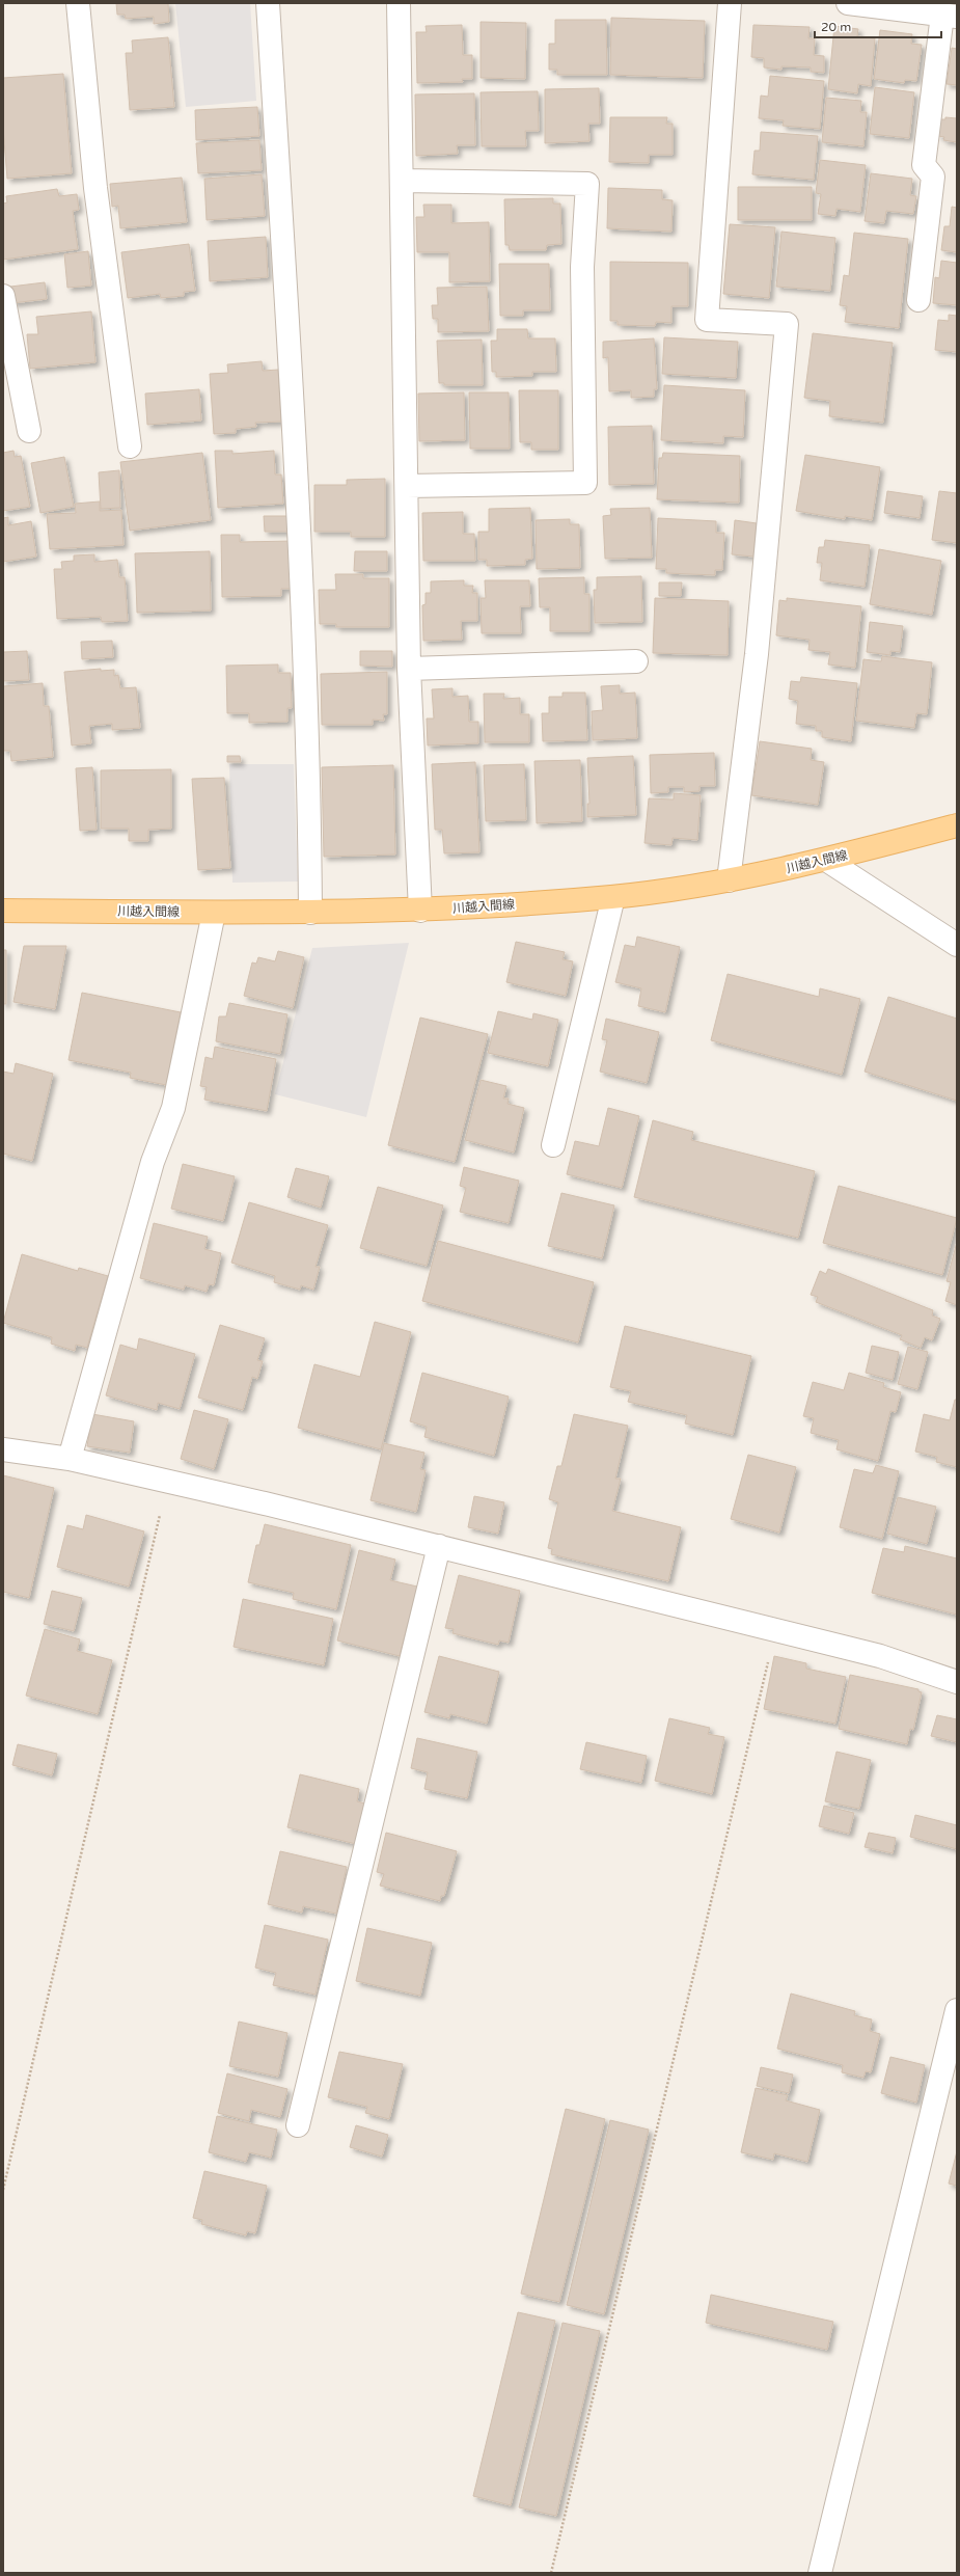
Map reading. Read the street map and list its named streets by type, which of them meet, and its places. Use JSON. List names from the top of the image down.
{
  "streets": {
    "main road": ["川越入間線"]
  },
  "scale_bar": "20 m"
}
